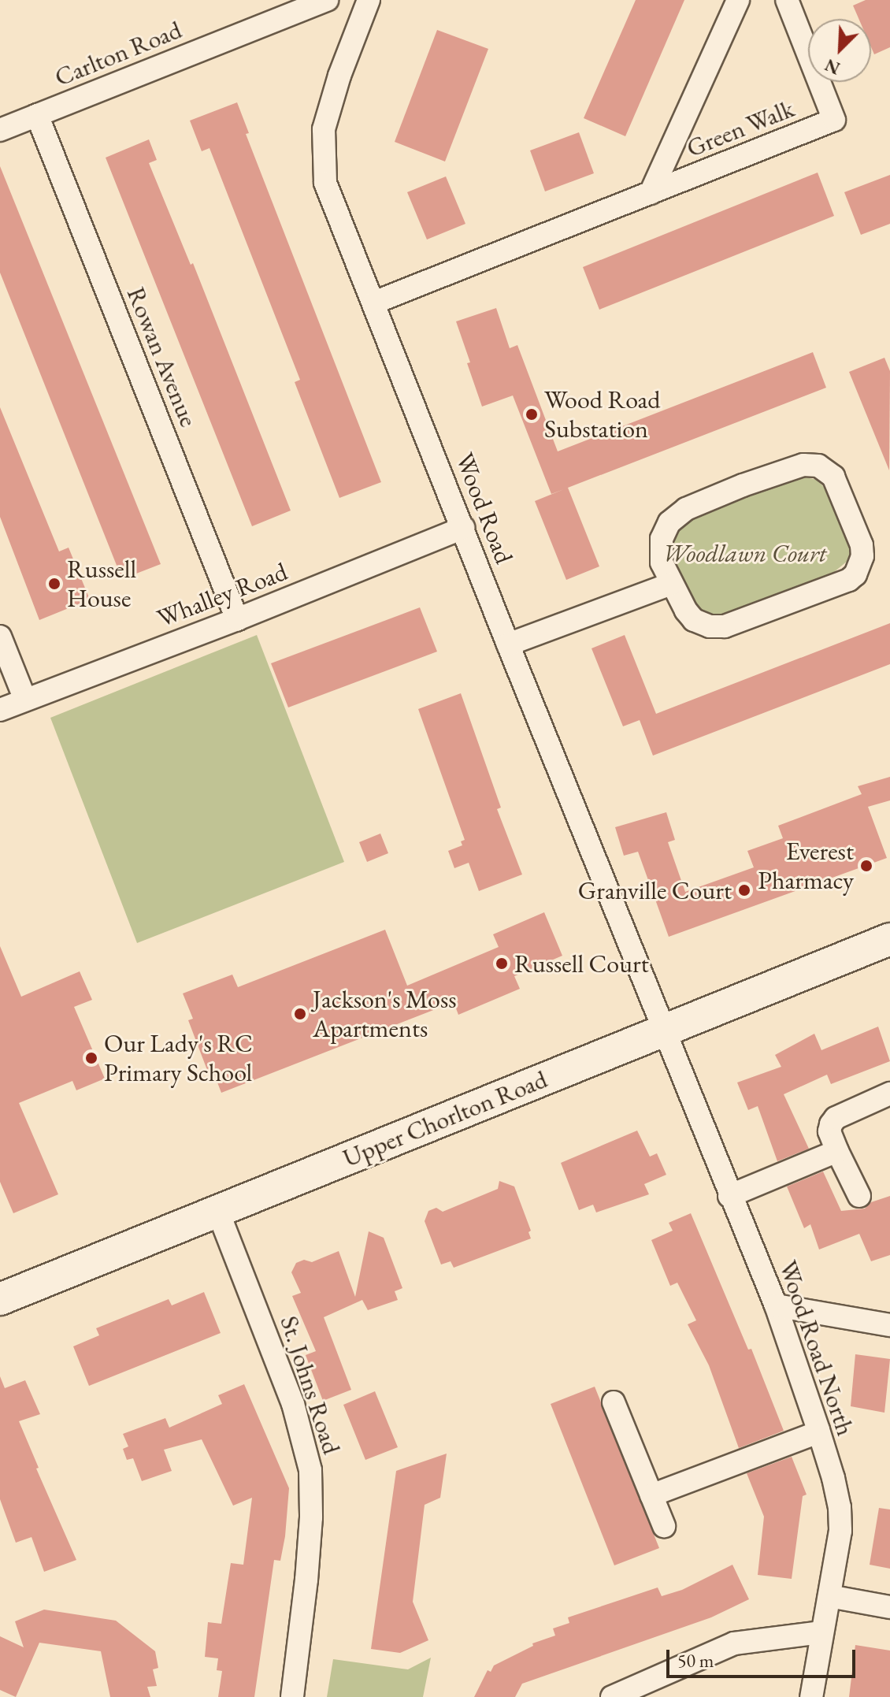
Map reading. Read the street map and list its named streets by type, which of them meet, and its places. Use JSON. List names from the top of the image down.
{
  "streets": {
    "main road": ["Upper Chorlton Road"],
    "street": [
      "Carlton Road",
      "Green Walk",
      "Rowan Avenue",
      "Wood Road",
      "Whalley Road",
      "Wood Road North",
      "St. Johns Road"
    ]
  },
  "crossings": [
    ["Carlton Road", "Rowan Avenue"],
    ["Green Walk", "Wood Road"],
    ["Rowan Avenue", "Whalley Road"],
    ["Wood Road", "Whalley Road"],
    ["Wood Road", "Upper Chorlton Road"],
    ["Wood Road", "Wood Road North"],
    ["Upper Chorlton Road", "Wood Road North"],
    ["Upper Chorlton Road", "St. Johns Road"]
  ],
  "parks": ["Woodlawn Court"],
  "places": [
    "Wood Road Substation",
    "Russell House",
    "Everest Pharmacy",
    "Granville Court",
    "Russell Court",
    "Jackson's Moss Apartments",
    "Our Lady's RC Primary School"
  ],
  "scale_bar": "50 m",
  "north": "bottom left"
}
